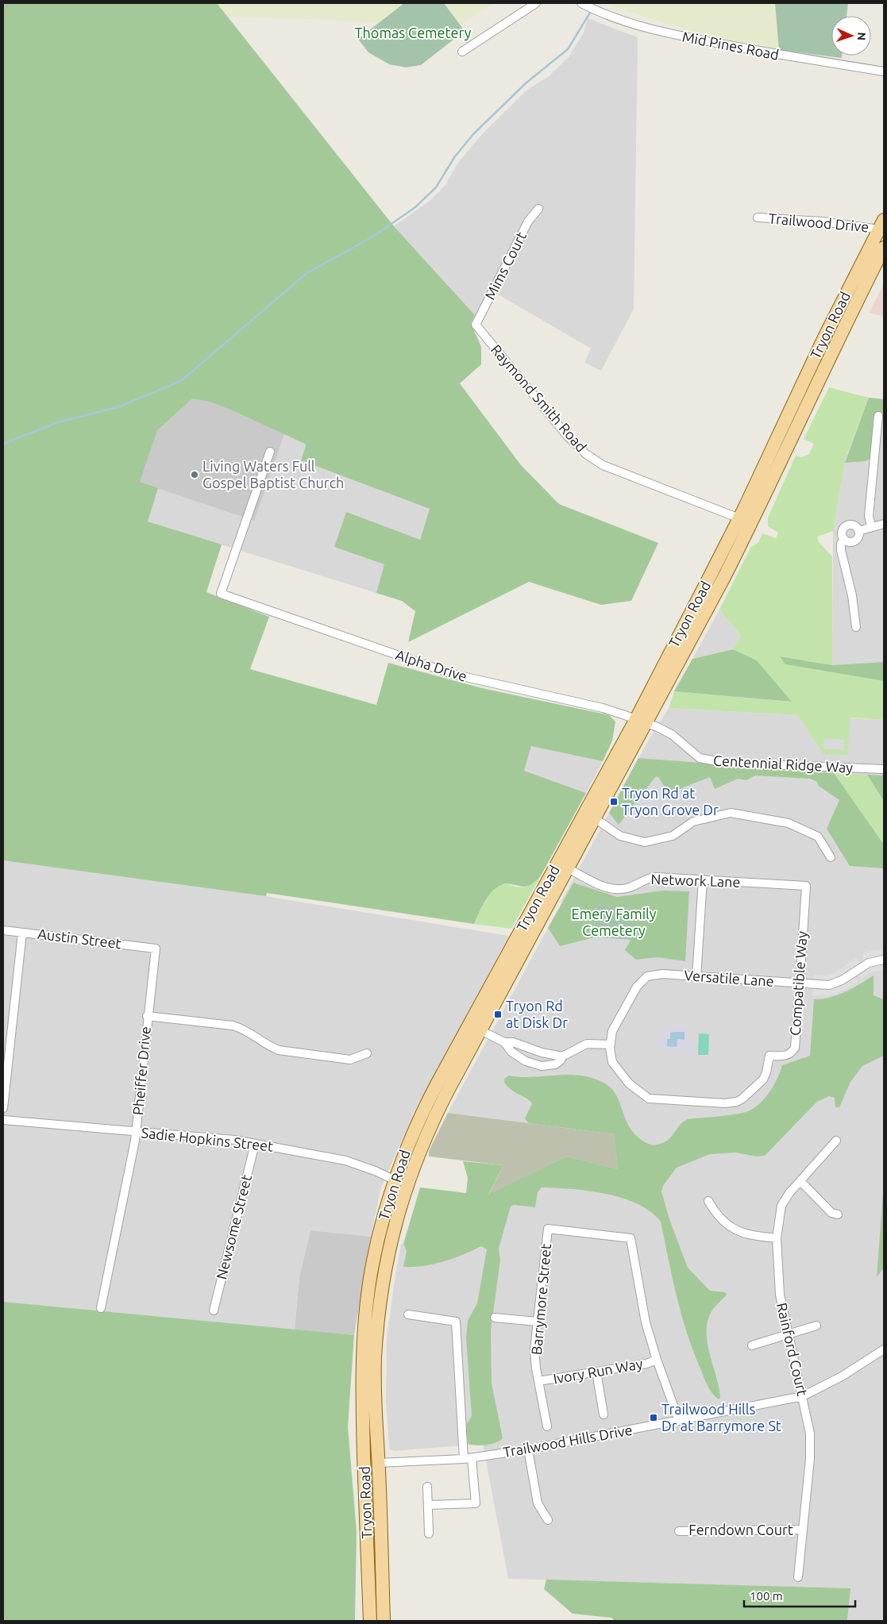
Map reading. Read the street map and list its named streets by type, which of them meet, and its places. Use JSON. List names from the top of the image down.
{
  "streets": {
    "main road": ["Tryon Road"],
    "street": [
      "Mid Pines Road",
      "Trailwood Drive",
      "Mims Court",
      "Raymond Smith Road",
      "Alpha Drive",
      "Centennial Ridge Way",
      "Network Lane",
      "Austin Street",
      "Versatile Lane",
      "Compatible Way",
      "Pheiffer Drive",
      "Sadie Hopkins Street",
      "Newsome Street",
      "Barrymore Street",
      "Rainford Court",
      "Ivory Run Way",
      "Trailwood Hills Drive",
      "Ferndown Court"
    ]
  },
  "crossings": [
    ["Trailwood Drive", "Tryon Road"],
    ["Mims Court", "Raymond Smith Road"],
    ["Tryon Road", "Raymond Smith Road"],
    ["Tryon Road", "Alpha Drive"],
    ["Tryon Road", "Centennial Ridge Way"],
    ["Tryon Road", "Network Lane"],
    ["Tryon Road", "Sadie Hopkins Street"],
    ["Tryon Road", "Trailwood Hills Drive"],
    ["Alpha Drive", "Centennial Ridge Way"],
    ["Network Lane", "Compatible Way"],
    ["Austin Street", "Pheiffer Drive"],
    ["Versatile Lane", "Compatible Way"],
    ["Pheiffer Drive", "Sadie Hopkins Street"],
    ["Sadie Hopkins Street", "Newsome Street"],
    ["Barrymore Street", "Ivory Run Way"],
    ["Barrymore Street", "Trailwood Hills Drive"],
    ["Rainford Court", "Trailwood Hills Drive"],
    ["Rainford Court", "Ferndown Court"]
  ],
  "parks": ["Thomas Cemetery", "Emery Family Cemetery"],
  "places": {
    "other": ["Living Waters Full Gospel Baptist Church"],
    "transit": ["Tryon Rd at Tryon Grove Dr", "Tryon Rd at Disk Dr", "Trailwood Hills Dr at Barrymore St"]
  },
  "scale_bar": "100 m",
  "north": "right"
}
